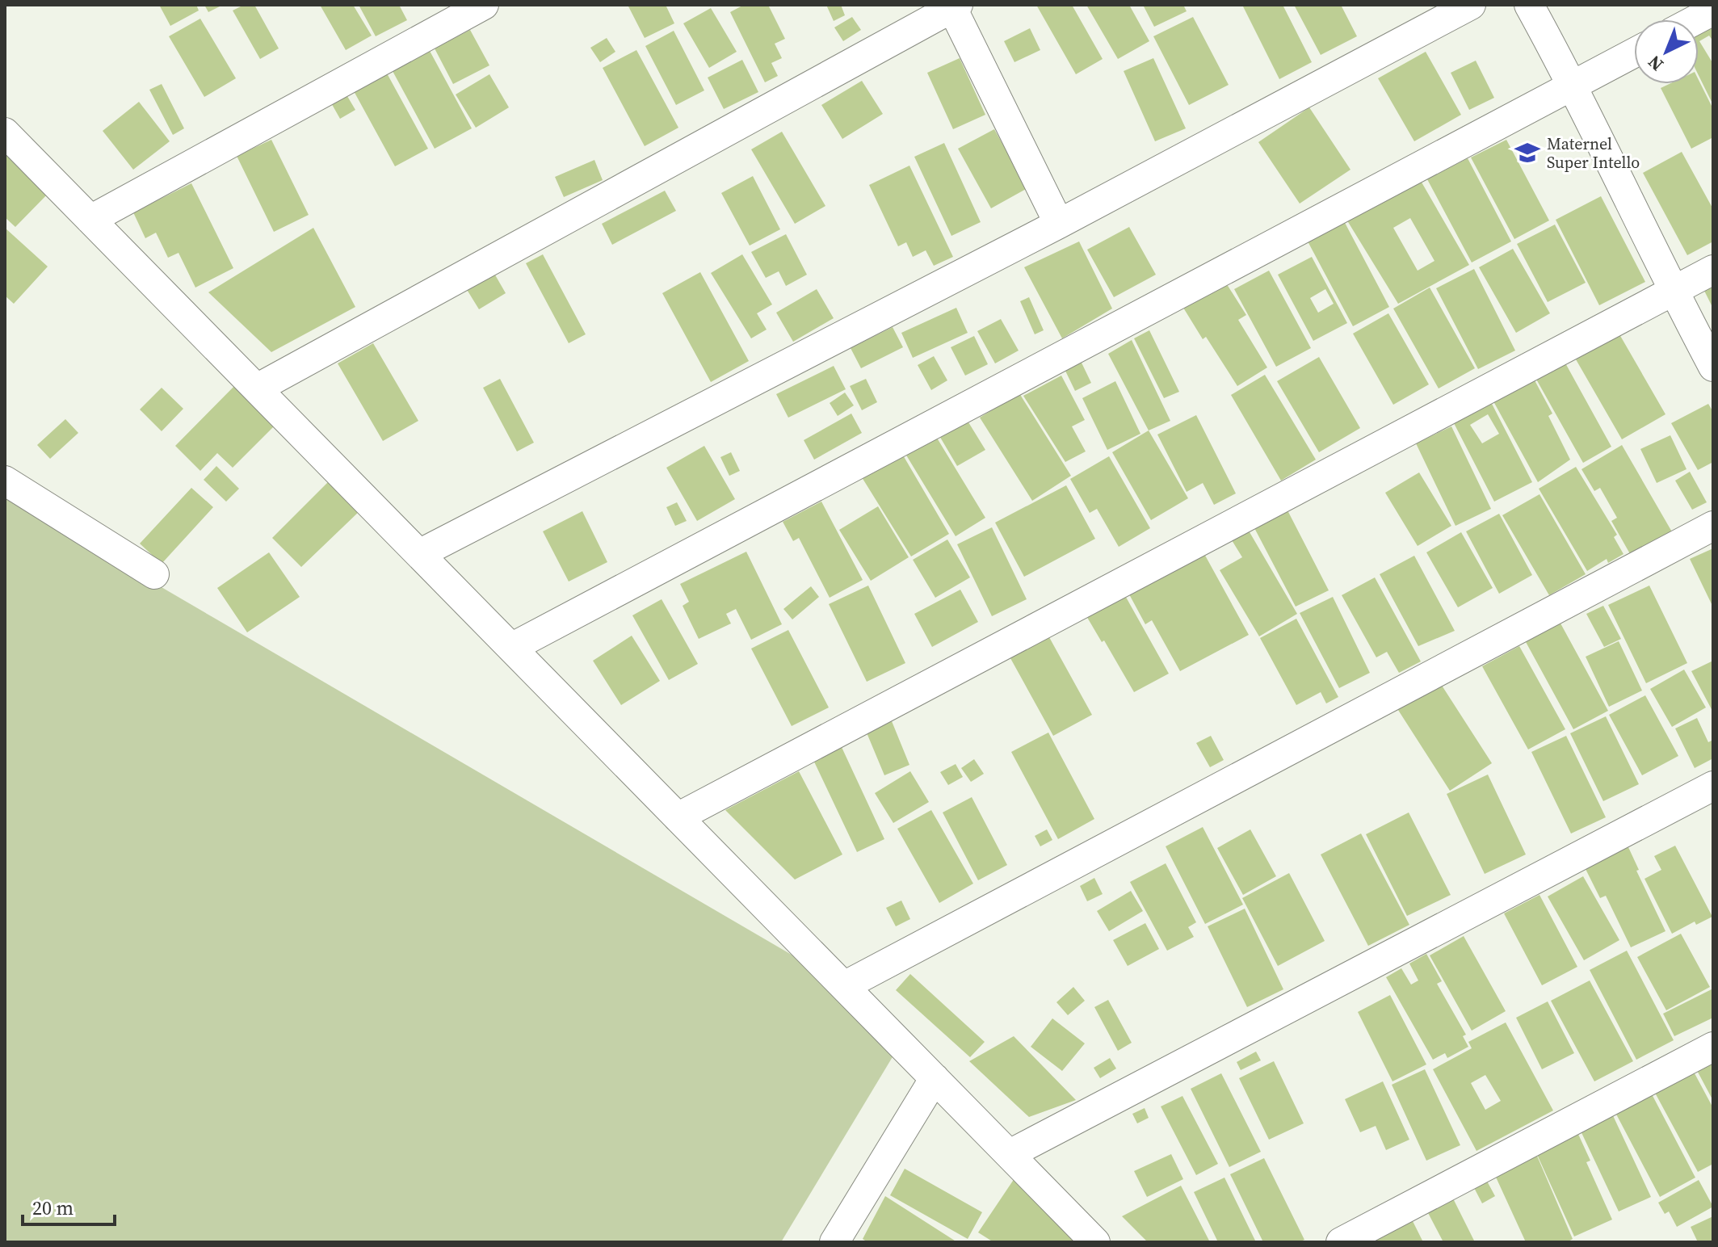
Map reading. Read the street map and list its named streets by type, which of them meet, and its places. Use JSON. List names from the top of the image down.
{
  "places": {
    "school or university": ["Maternel Super Intello"]
  },
  "scale_bar": "20 m",
  "north": "bottom left"
}
